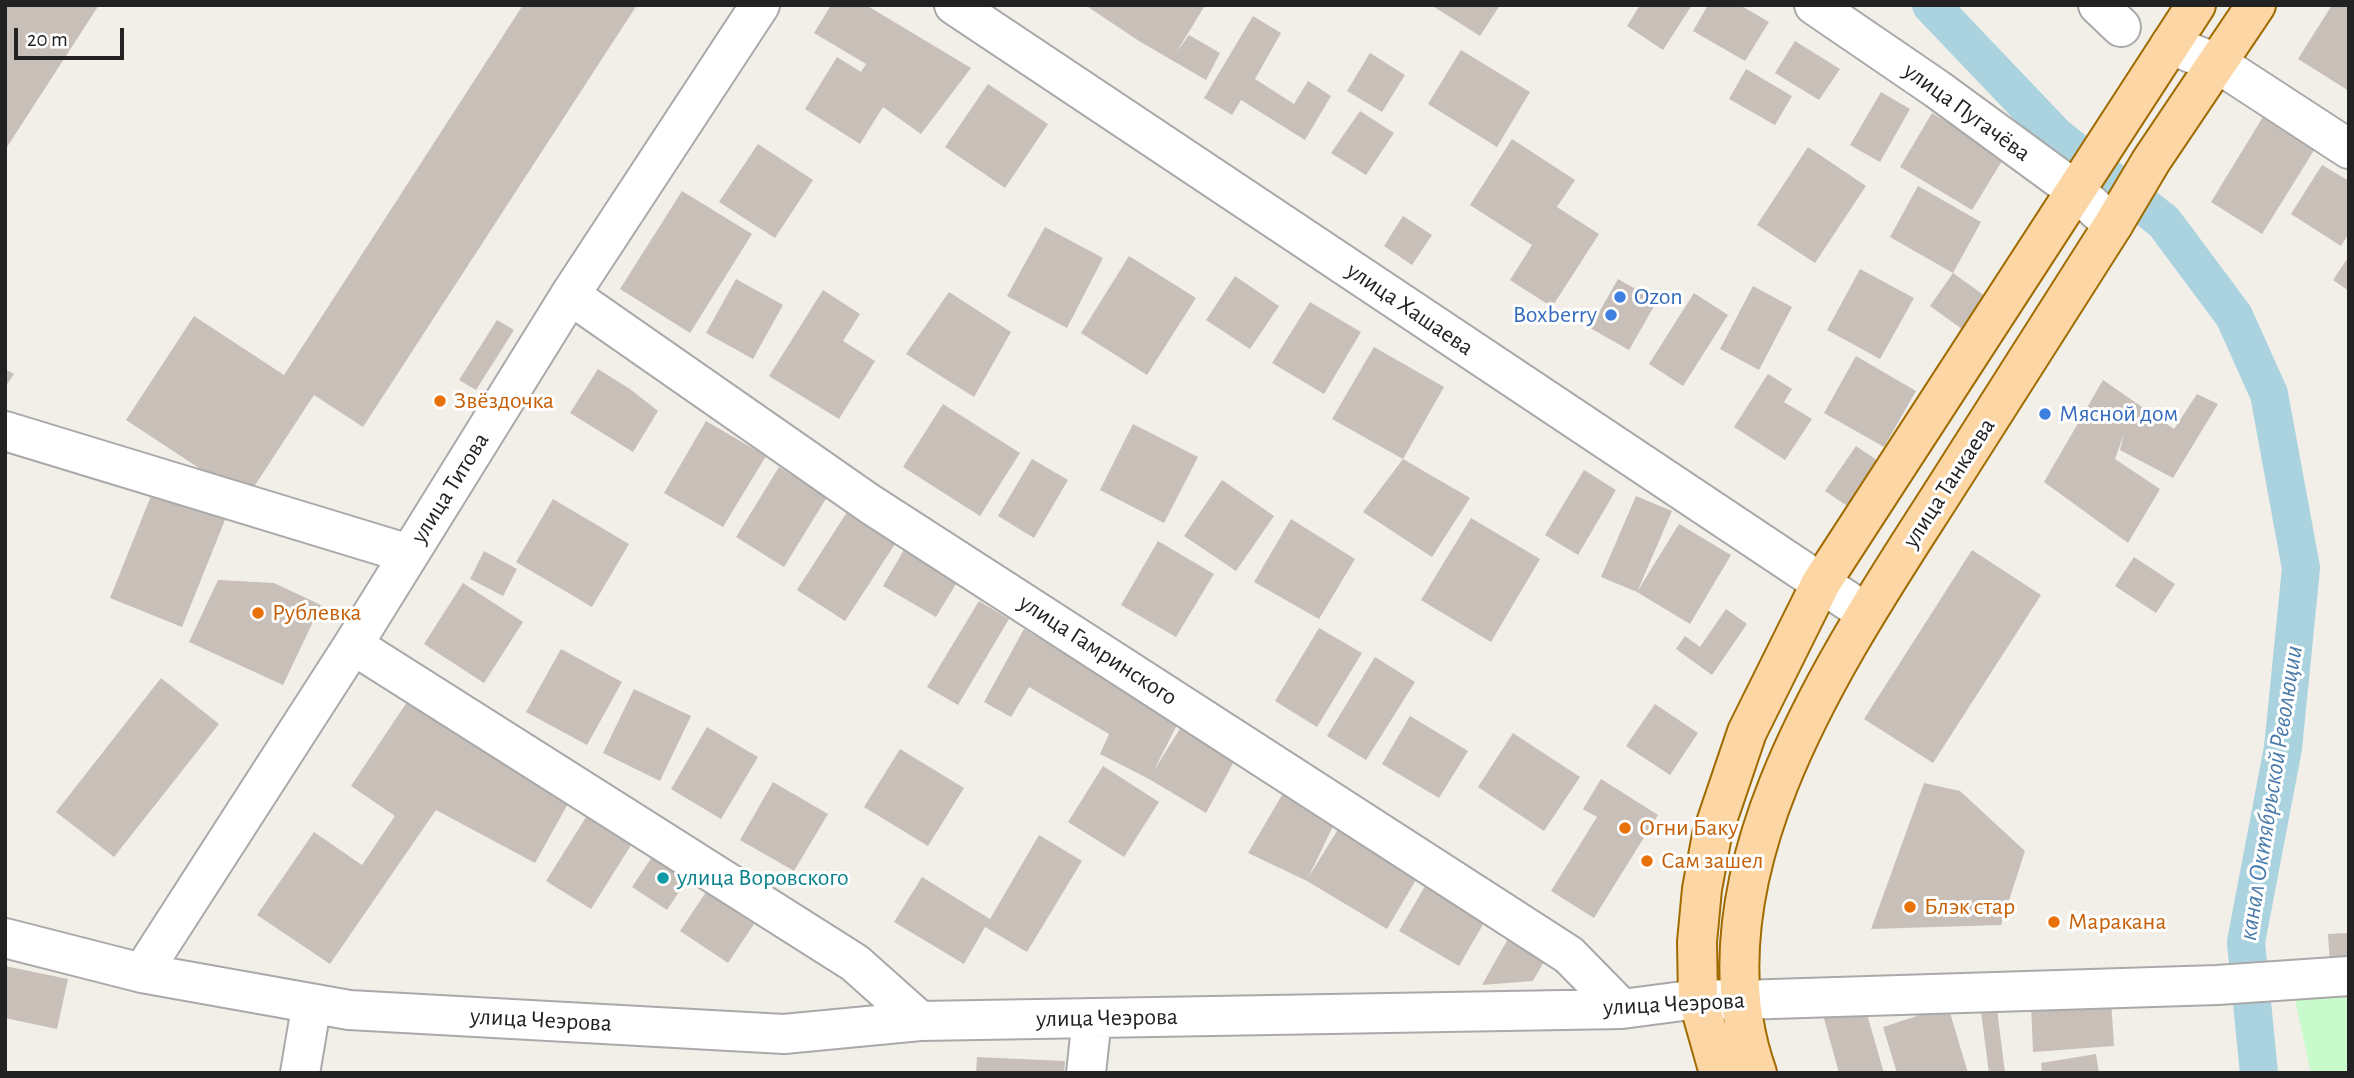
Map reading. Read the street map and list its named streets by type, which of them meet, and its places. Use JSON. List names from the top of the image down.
{
  "streets": {
    "main road": ["улица Танкаева"],
    "street": [
      "улица Пугачёва",
      "улица Хашаева",
      "улица Титова",
      "улица Гамринского",
      "улица Чеэрова"
    ]
  },
  "crossings": [
    ["улица Пугачёва", "улица Танкаева"],
    ["улица Хашаева", "улица Танкаева"],
    ["улица Танкаева", "улица Чеэрова"],
    ["улица Титова", "улица Гамринского"],
    ["улица Титова", "улица Чеэрова"],
    ["улица Гамринского", "улица Чеэрова"]
  ],
  "water": ["канал Октябрьской Революции"],
  "places": [
    "Ozon",
    "Boxberry",
    "Звёздочка",
    "Мясной дом",
    "Рублевка",
    "Огни Баку",
    "Сам зашел",
    "улица Воровского",
    "Блэк стар",
    "Маракана"
  ],
  "scale_bar": "20 m"
}
